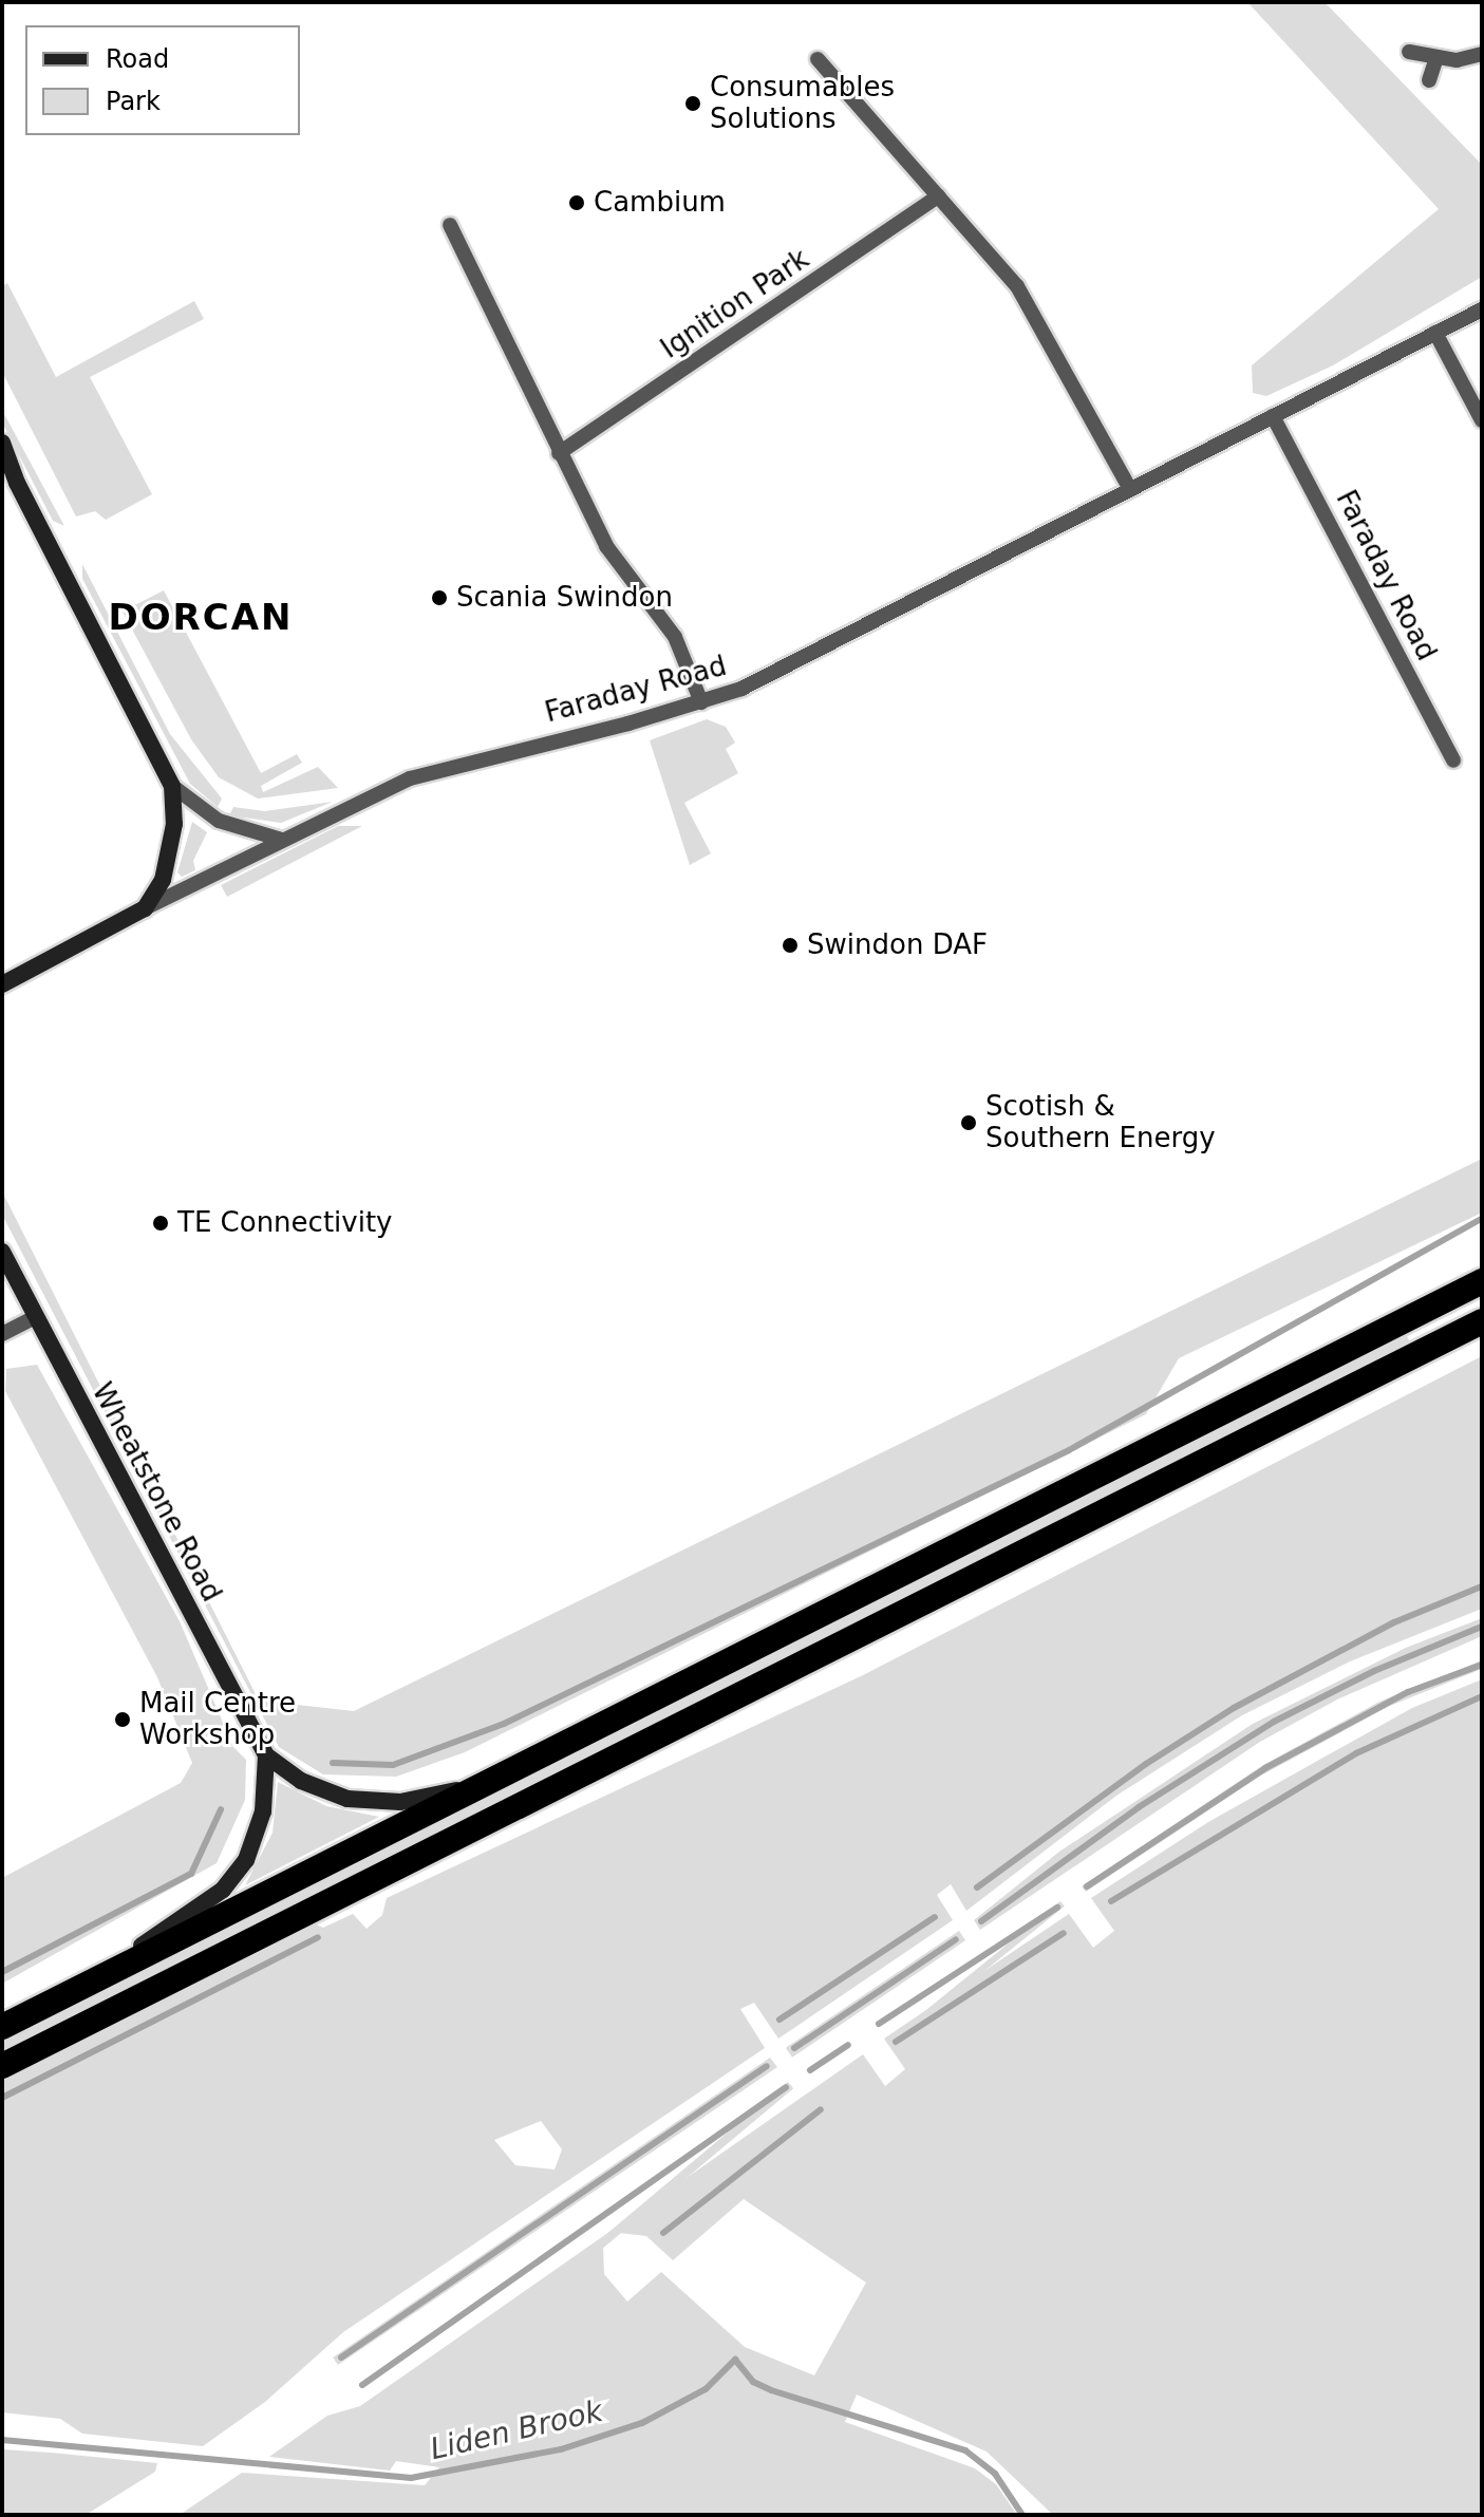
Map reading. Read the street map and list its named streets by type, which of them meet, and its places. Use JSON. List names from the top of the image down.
{
  "streets": {
    "main road": ["Faraday Road", "Wheatstone Road"],
    "street": ["Ignition Park"]
  },
  "districts": ["DORCAN"],
  "water": ["Liden Brook"],
  "places": [
    "Consumables Solutions",
    "Cambium",
    "Scania Swindon",
    "Swindon DAF",
    "Scotish & Southern Energy",
    "TE Connectivity",
    "Mail Centre Workshop"
  ],
  "legend": ["Road", "Park"]
}
